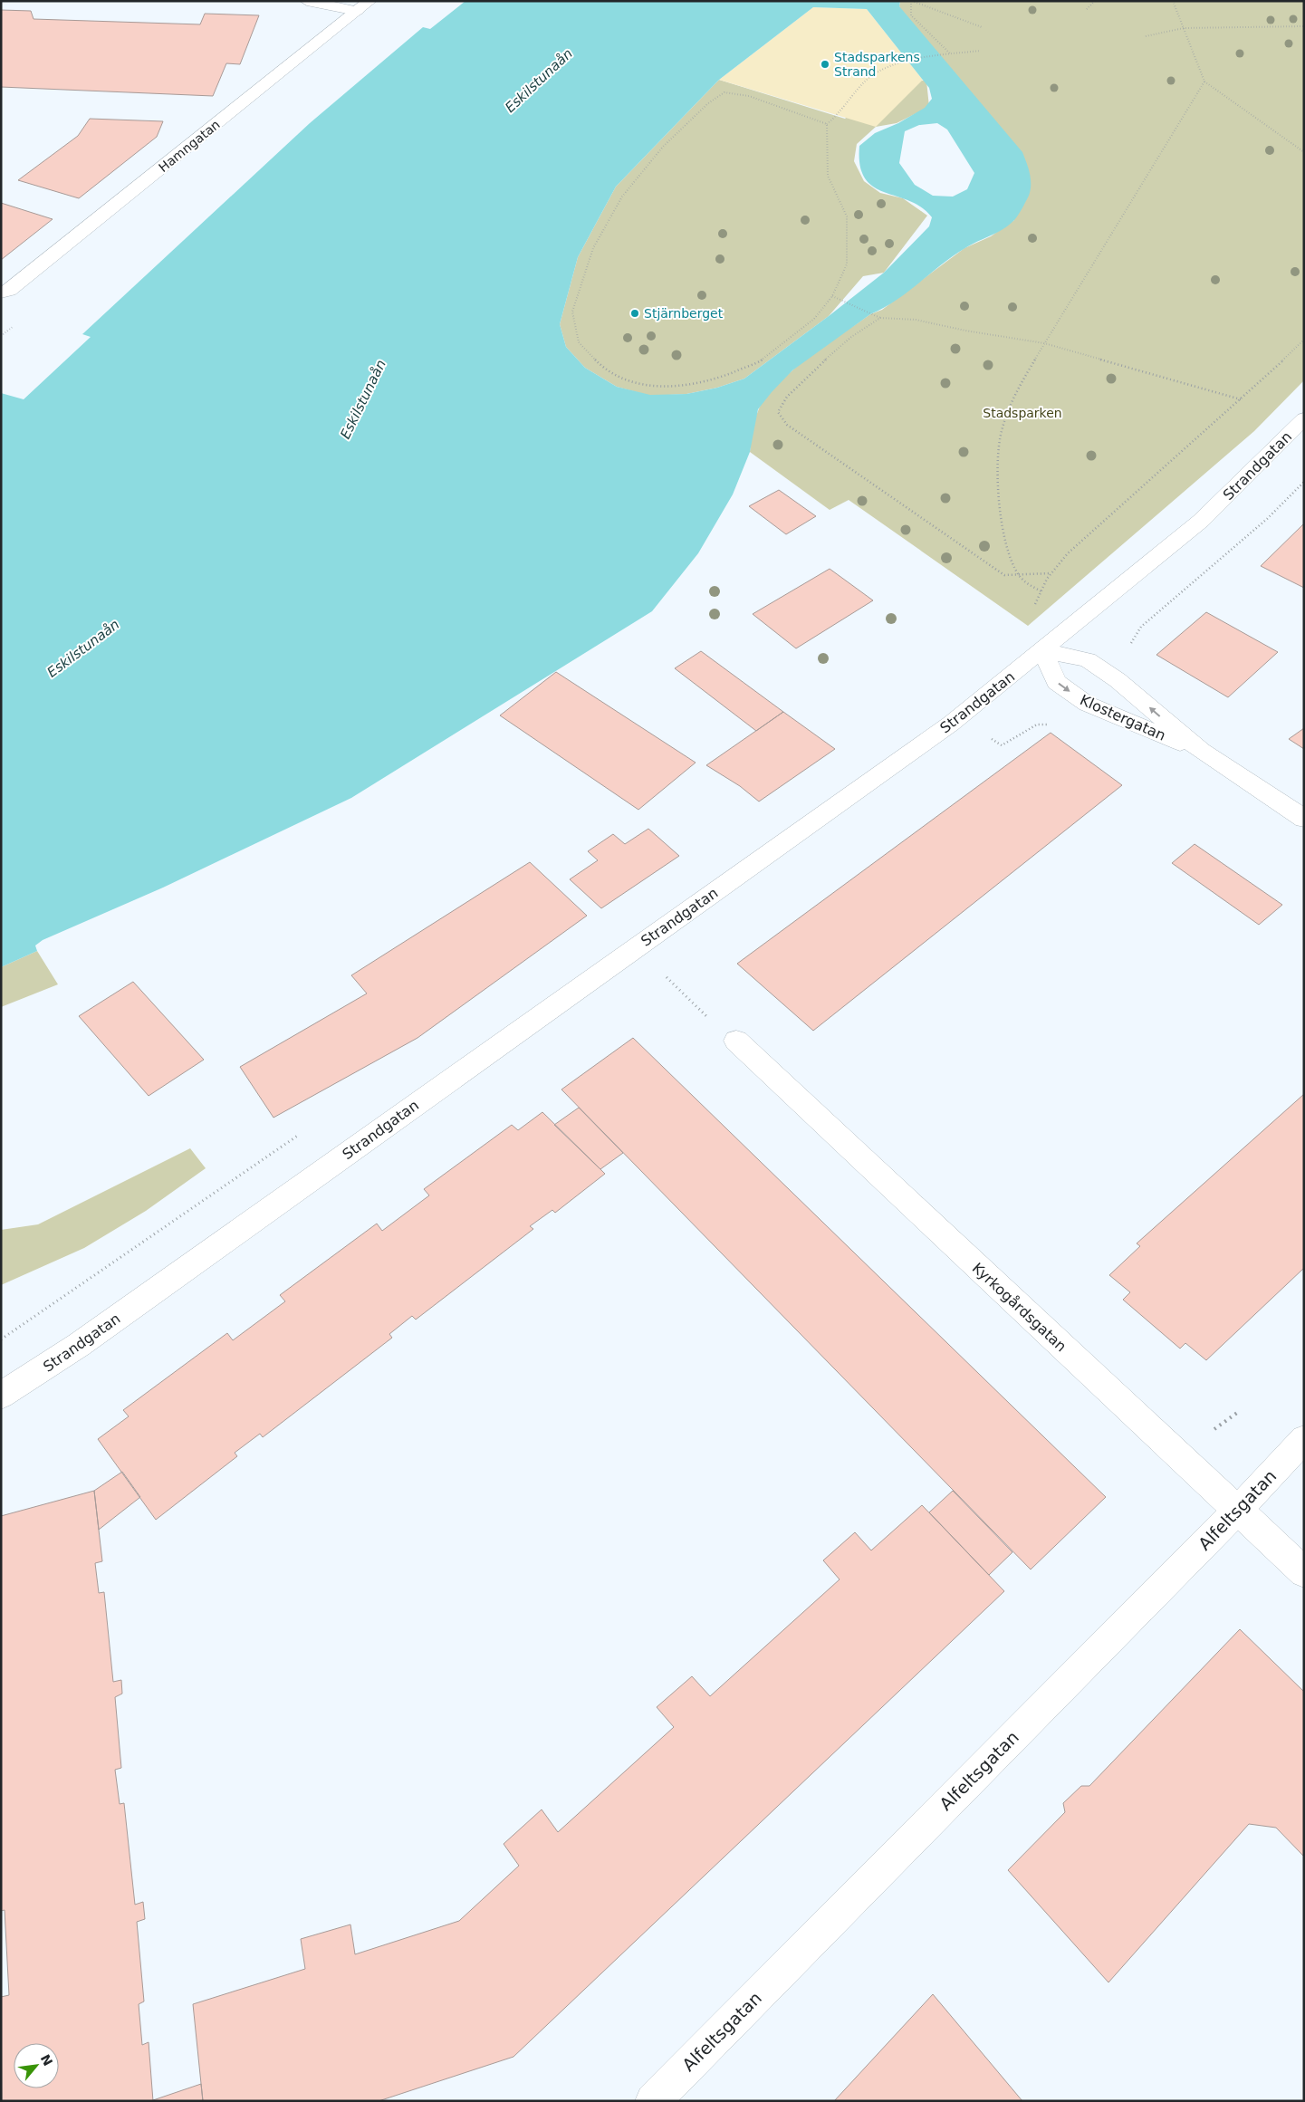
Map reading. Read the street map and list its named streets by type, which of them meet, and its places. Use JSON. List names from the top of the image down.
{
  "streets": {
    "street": [
      "Hamngatan",
      "Strandgatan",
      "Klostergatan",
      "Kyrkogårdsgatan",
      "Alfeltsgatan"
    ]
  },
  "crossings": [
    ["Strandgatan", "Klostergatan"],
    ["Kyrkogårdsgatan", "Alfeltsgatan"]
  ],
  "water": ["Eskilstunaån"],
  "parks": ["Stadsparken"],
  "places": ["Stadsparkens Strand", "Stjärnberget"],
  "north": "top right"
}
